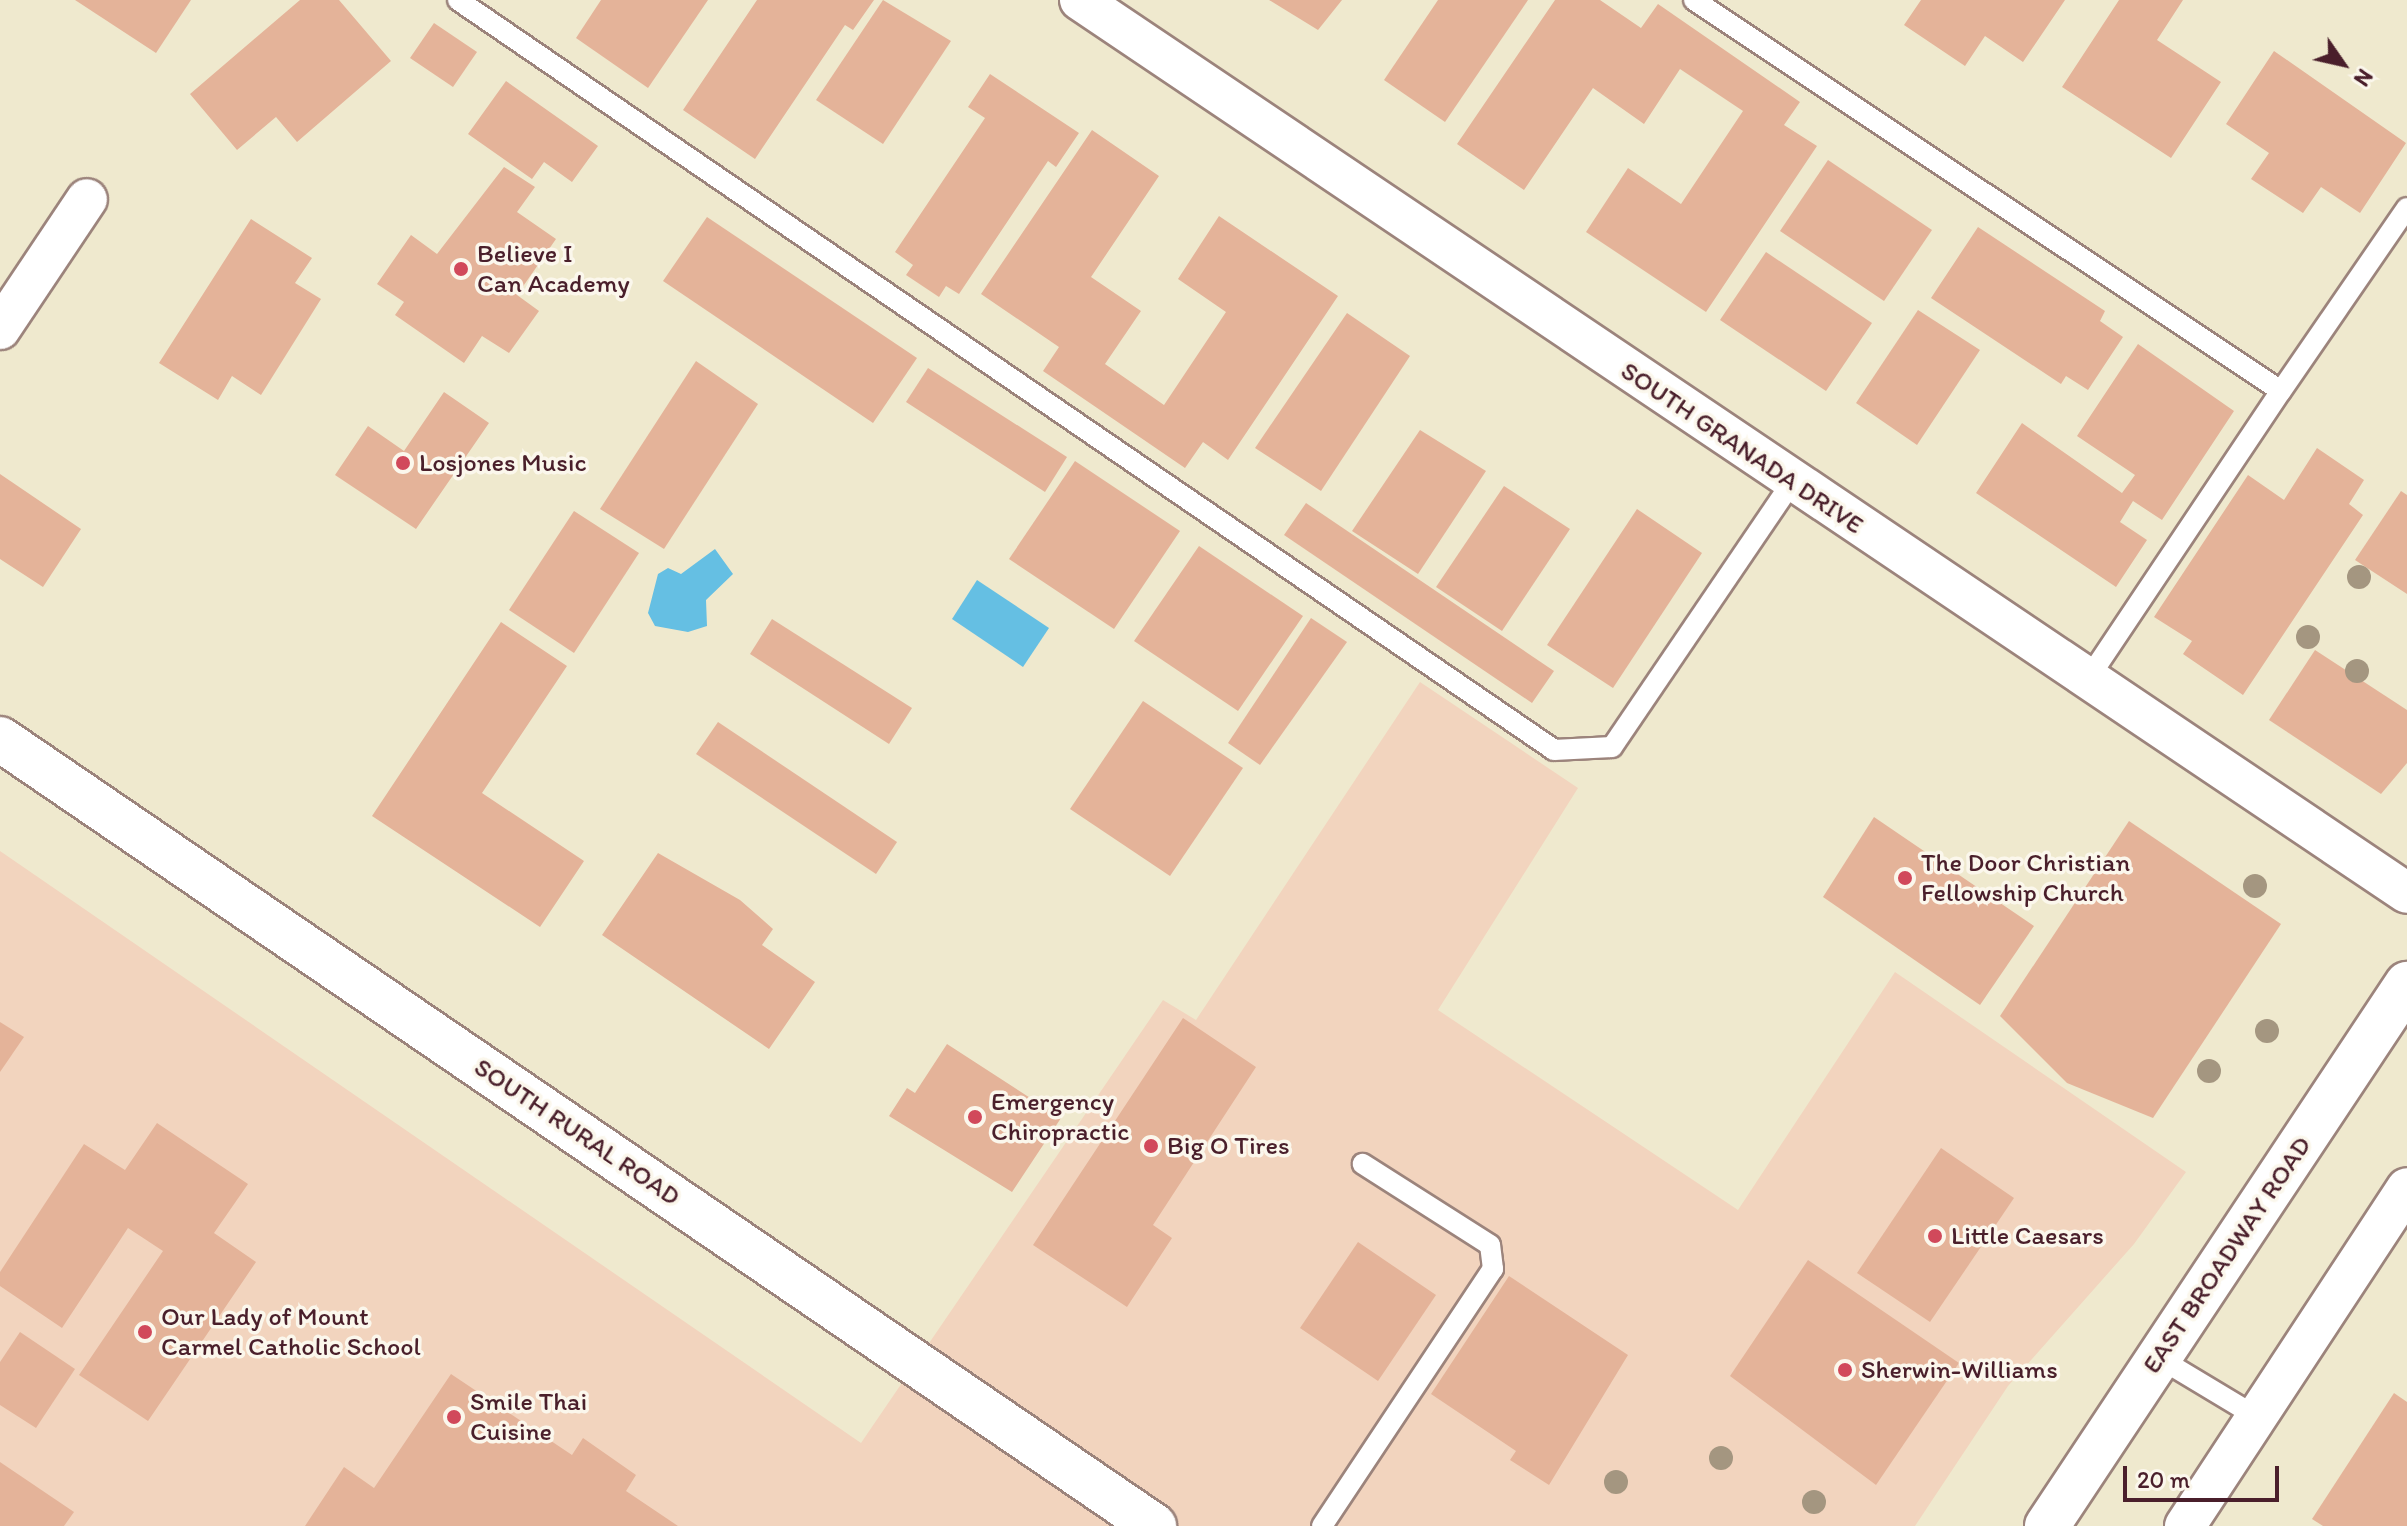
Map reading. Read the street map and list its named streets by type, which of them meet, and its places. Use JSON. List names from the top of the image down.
{
  "streets": {
    "main road": ["SOUTH RURAL ROAD", "EAST BROADWAY ROAD"],
    "street": ["SOUTH GRANADA DRIVE"]
  },
  "places": [
    "Believe I Can Academy",
    "Losjones Music",
    "The Door Christian Fellowship Church",
    "Emergency Chiropractic",
    "Big O Tires",
    "Little Caesars",
    "Our Lady of Mount Carmel Catholic School",
    "Sherwin-Williams",
    "Smile Thai Cuisine"
  ],
  "scale_bar": "20 m",
  "north": "bottom right"
}
